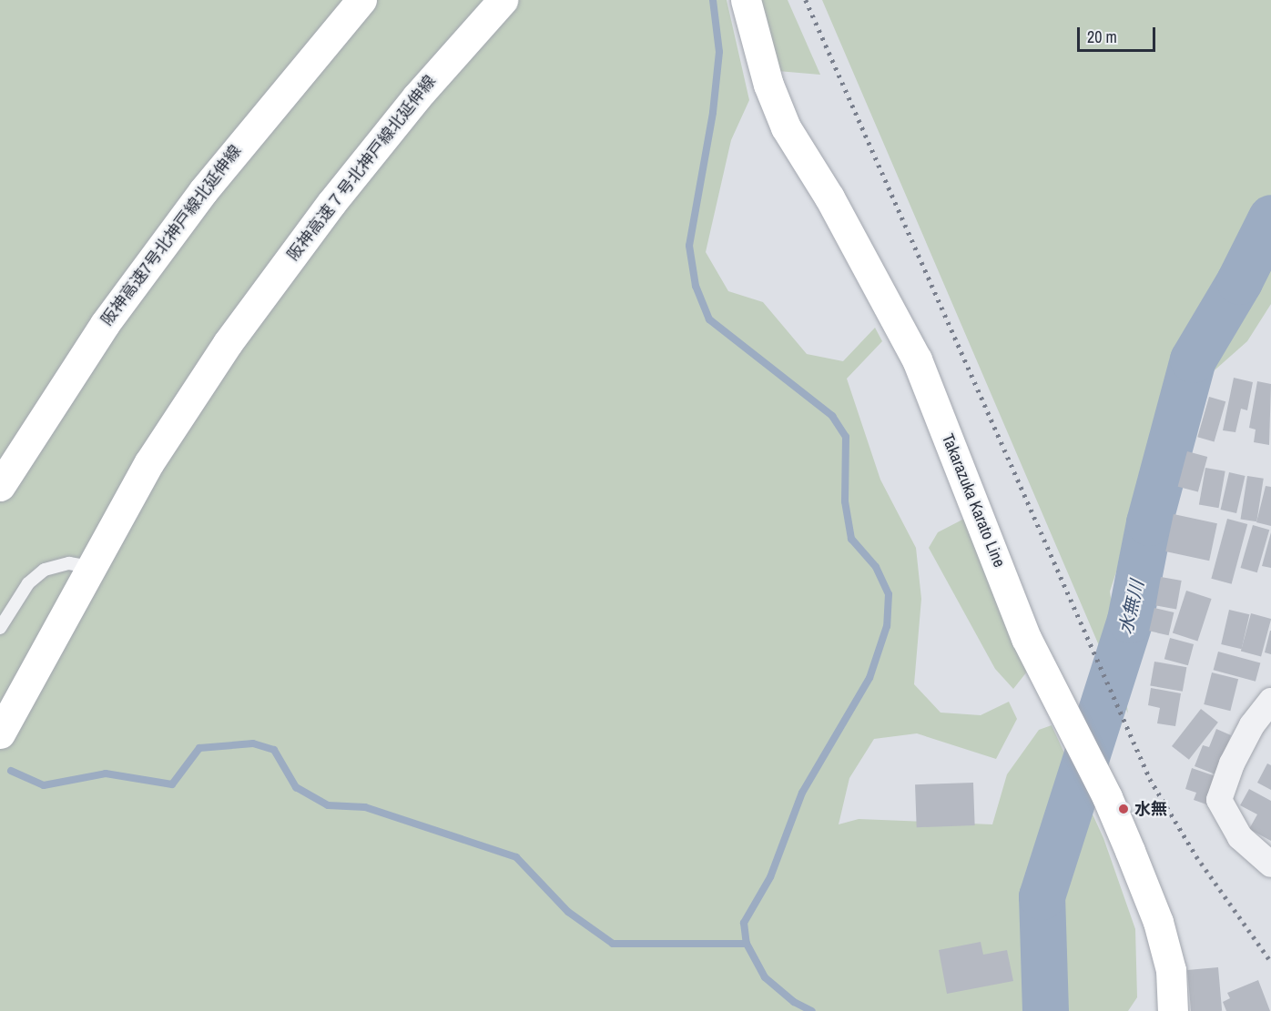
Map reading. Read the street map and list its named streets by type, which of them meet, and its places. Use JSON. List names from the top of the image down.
{
  "streets": {
    "main road": ["阪神高速７号北神戸線北延伸線", "阪神高速7号北神戸線北延伸線", "Takarazuka Karato Line"]
  },
  "water": ["水無川"],
  "places": ["水無"],
  "scale_bar": "20 m"
}
